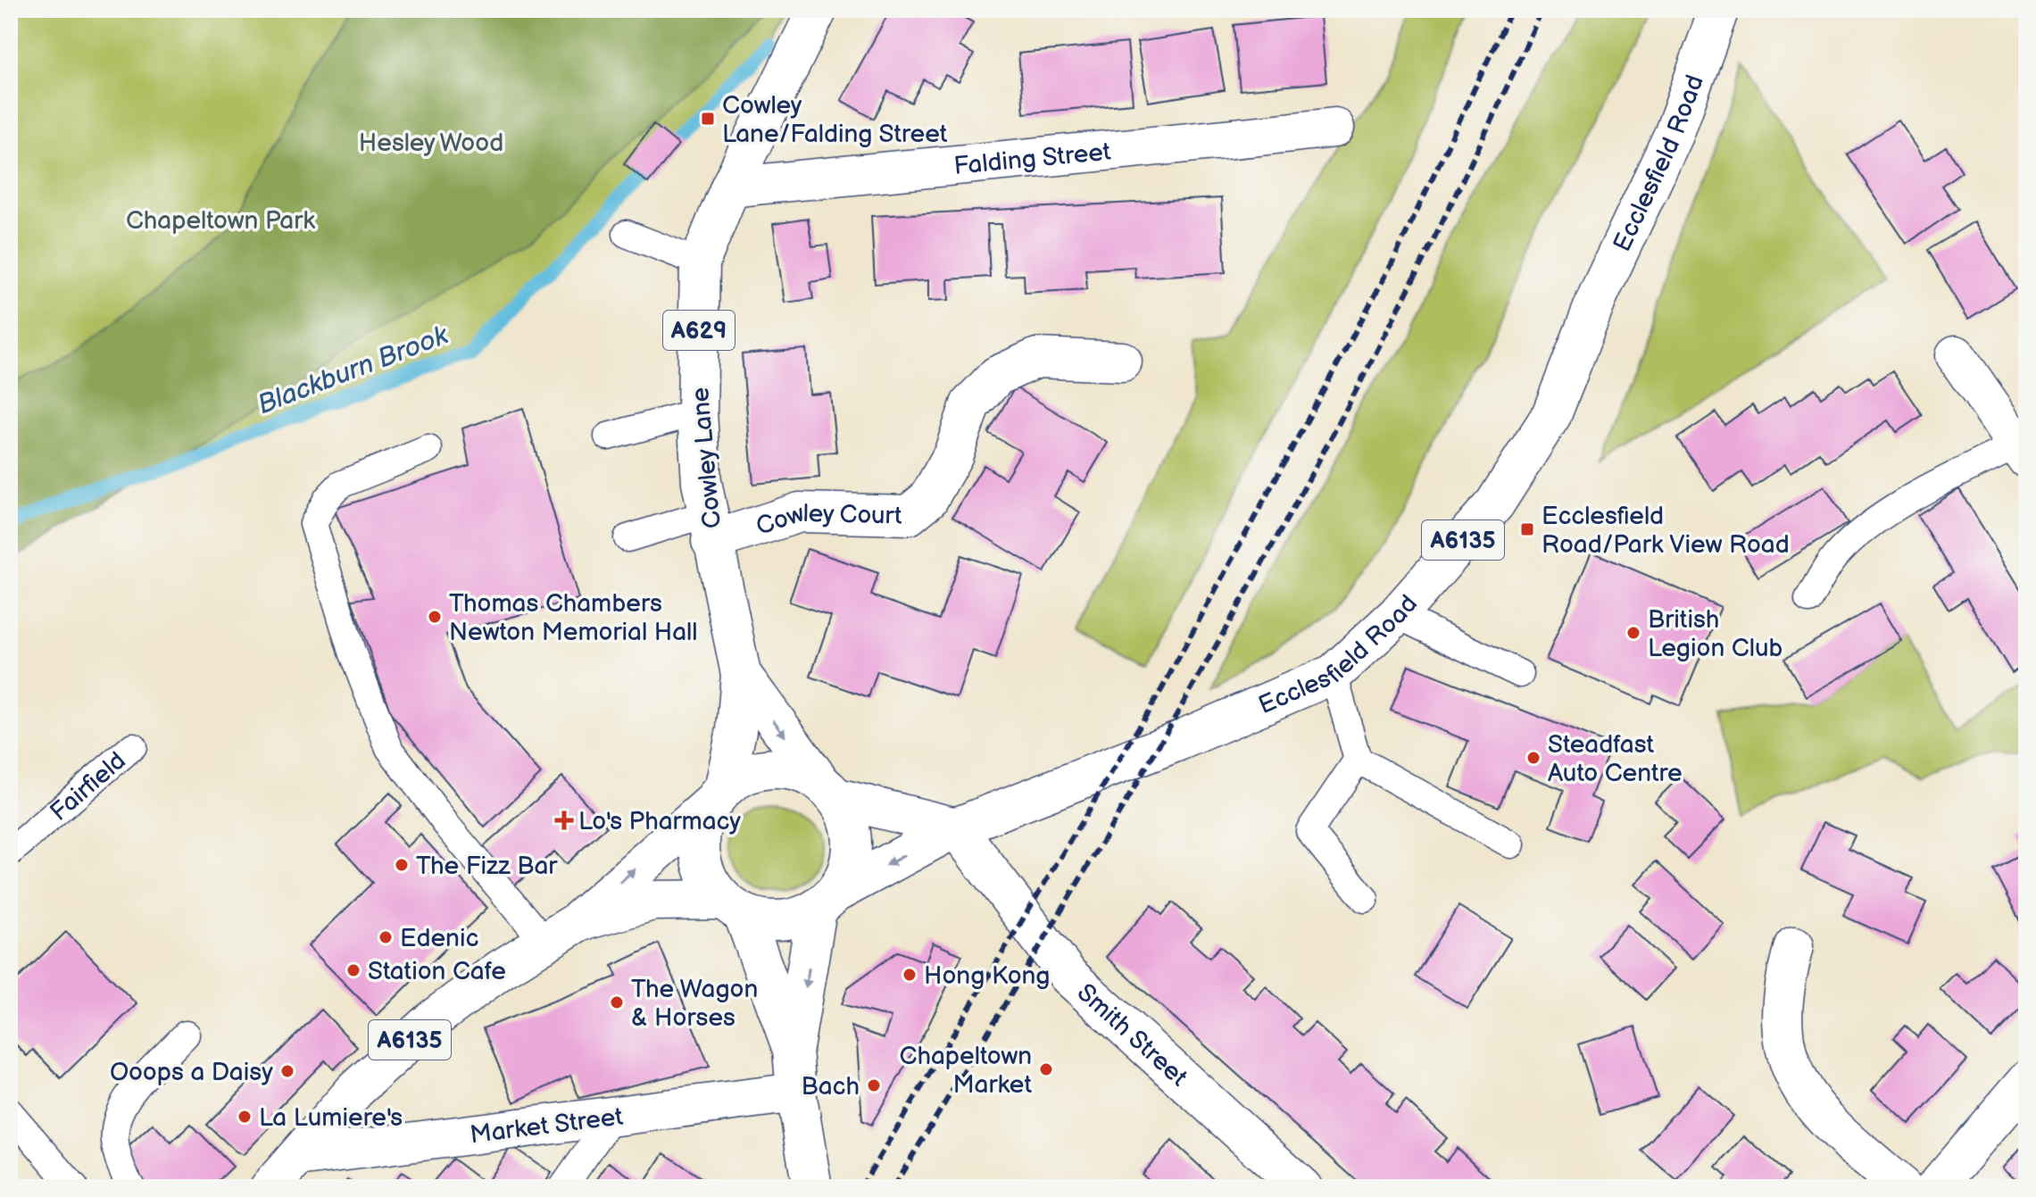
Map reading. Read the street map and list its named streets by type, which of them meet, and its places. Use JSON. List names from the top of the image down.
{
  "streets": {
    "main road": [
      "Falding Street",
      "Ecclesfield Road",
      "A629",
      "Cowley Lane",
      "Cowley Court",
      "A6135",
      "Smith Street",
      "Market Street"
    ],
    "lane": ["Fairfield"]
  },
  "crossings": [
    ["Falding Street", "Cowley Lane"],
    ["Ecclesfield Road", "Cowley Lane"],
    ["Ecclesfield Road", "A6135"],
    ["Ecclesfield Road", "Smith Street"],
    ["Cowley Lane", "Cowley Court"],
    ["Cowley Lane", "A6135"],
    ["A6135", "Smith Street"],
    ["A6135", "Market Street"]
  ],
  "water": ["Blackburn Brook"],
  "parks": ["Hesley Wood", "Chapeltown Park"],
  "places": {
    "transit": ["Cowley Lane/Falding Street", "Ecclesfield Road/Park View Road"],
    "other": [
      "Thomas Chambers Newton Memorial Hall",
      "British Legion Club",
      "Steadfast Auto Centre",
      "The Fizz Bar",
      "Edenic",
      "Station Cafe",
      "Hong Kong",
      "The Wagon & Horses",
      "Chapeltown Market",
      "Ooops a Daisy",
      "Bach",
      "La Lumiere's"
    ],
    "health": ["Lo's Pharmacy"]
  }
}
